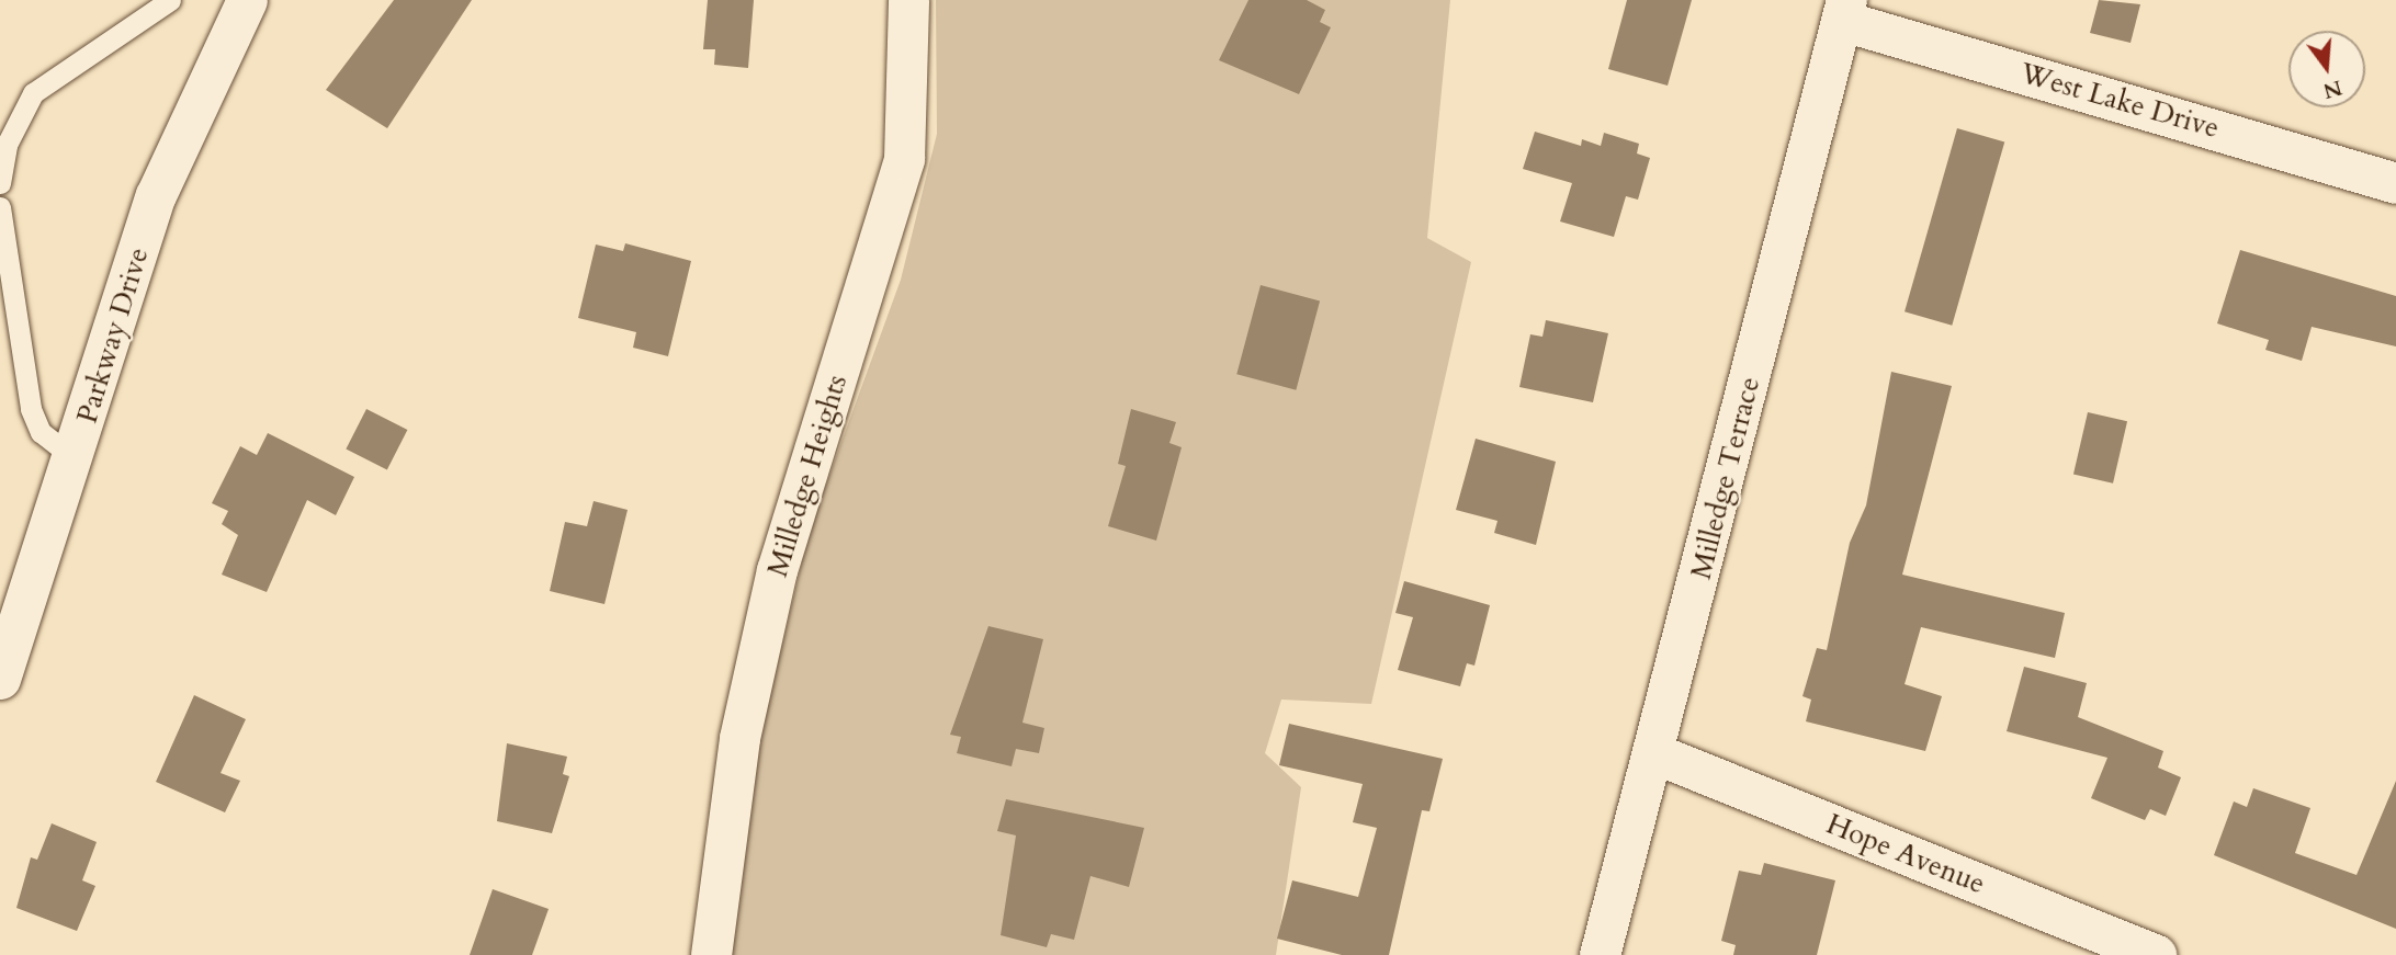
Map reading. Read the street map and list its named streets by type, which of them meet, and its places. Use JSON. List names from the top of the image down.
{
  "streets": {
    "street": [
      "West Lake Drive",
      "Parkway Drive",
      "Milledge Heights",
      "Milledge Terrace",
      "Hope Avenue"
    ]
  },
  "crossings": [
    ["West Lake Drive", "Milledge Terrace"],
    ["Milledge Terrace", "Hope Avenue"]
  ],
  "north": "bottom"
}
